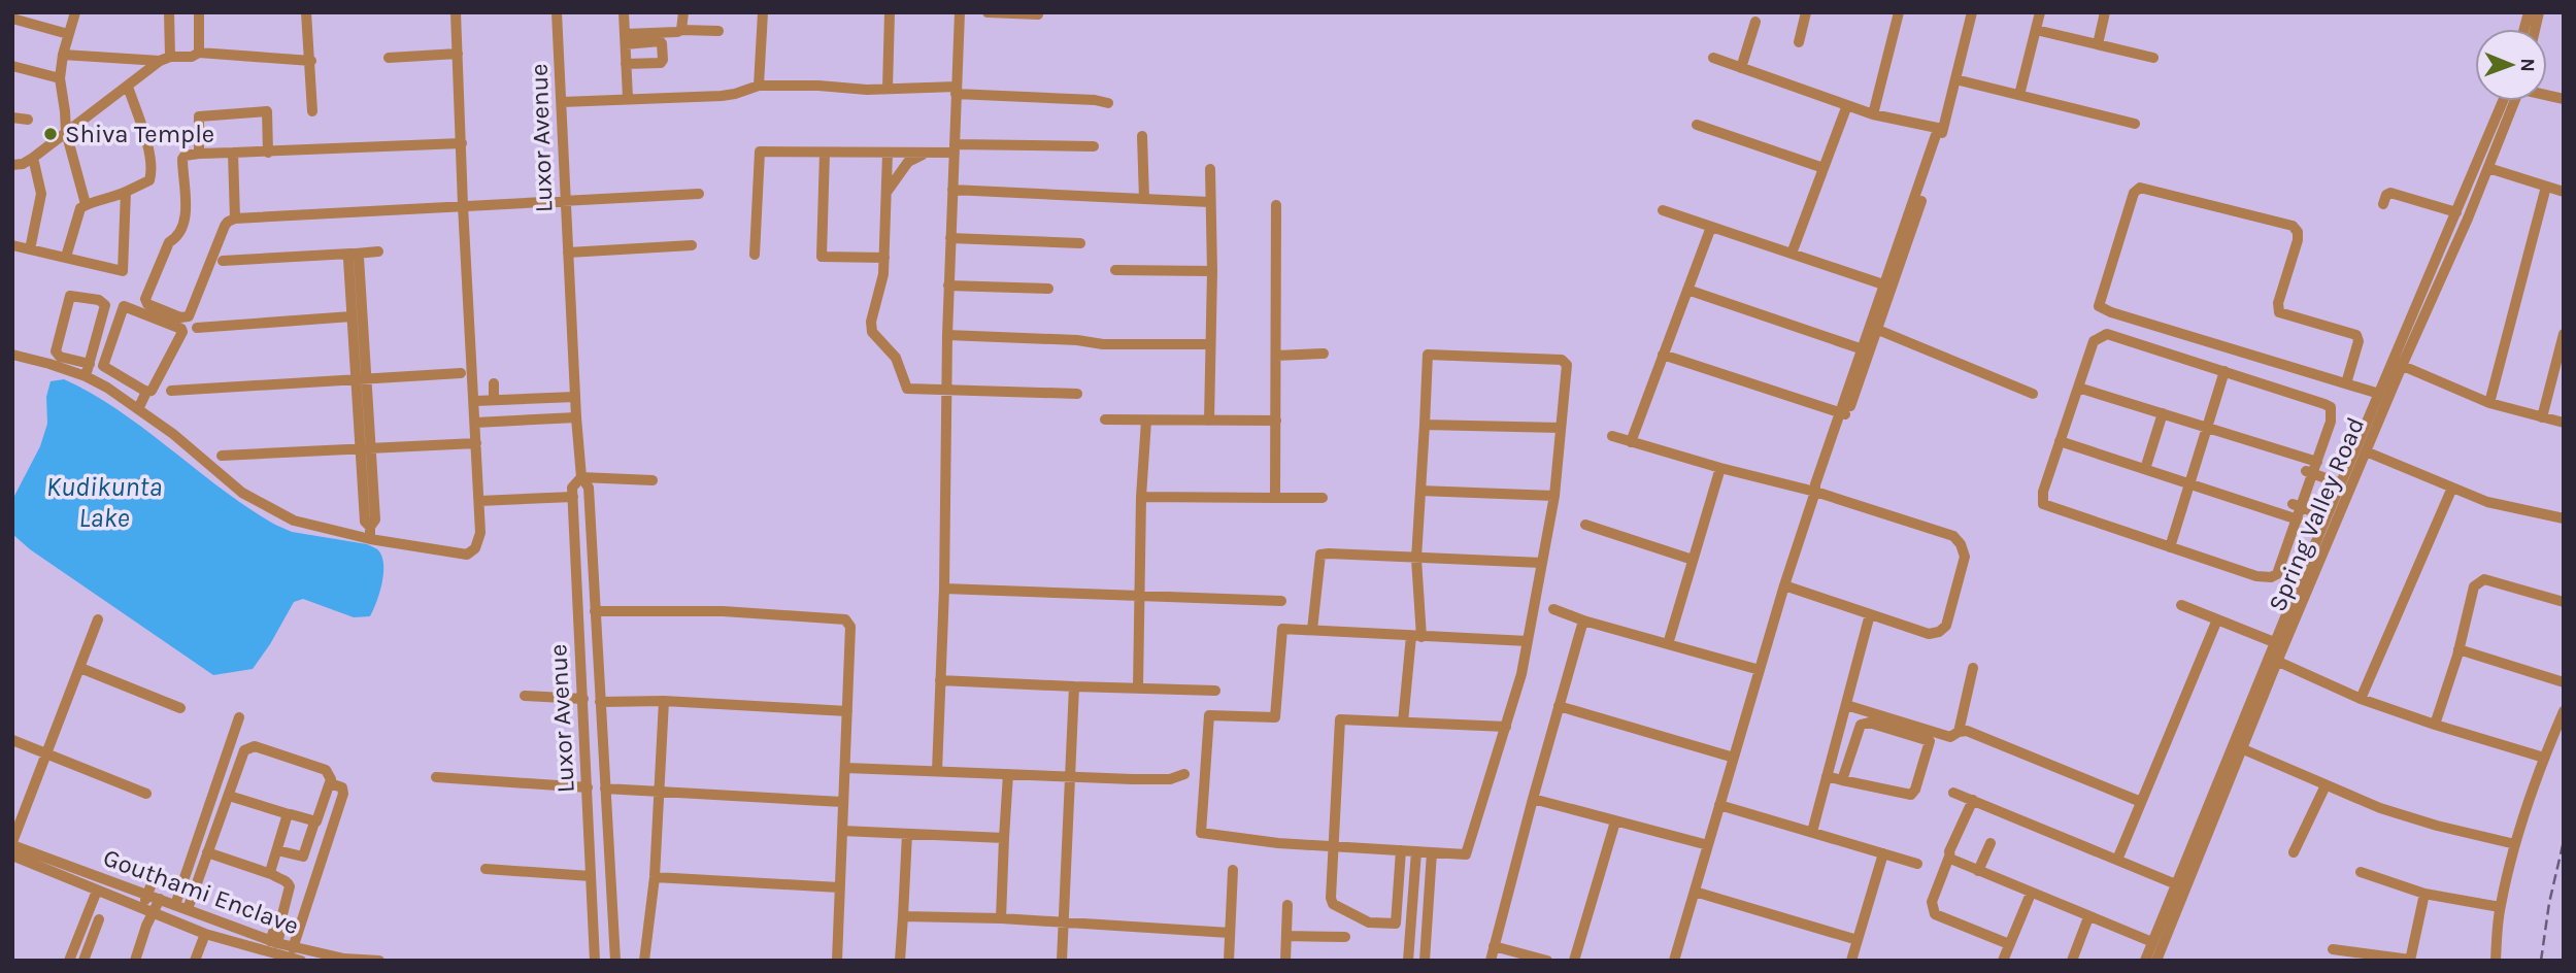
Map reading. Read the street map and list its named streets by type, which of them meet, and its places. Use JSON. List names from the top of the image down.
{
  "streets": {
    "street": ["Luxor Avenue", "Spring Valley Road", "Gouthami Enclave"]
  },
  "water": ["Kudikunta Lake"],
  "places": ["Shiva Temple"],
  "north": "right"
}
